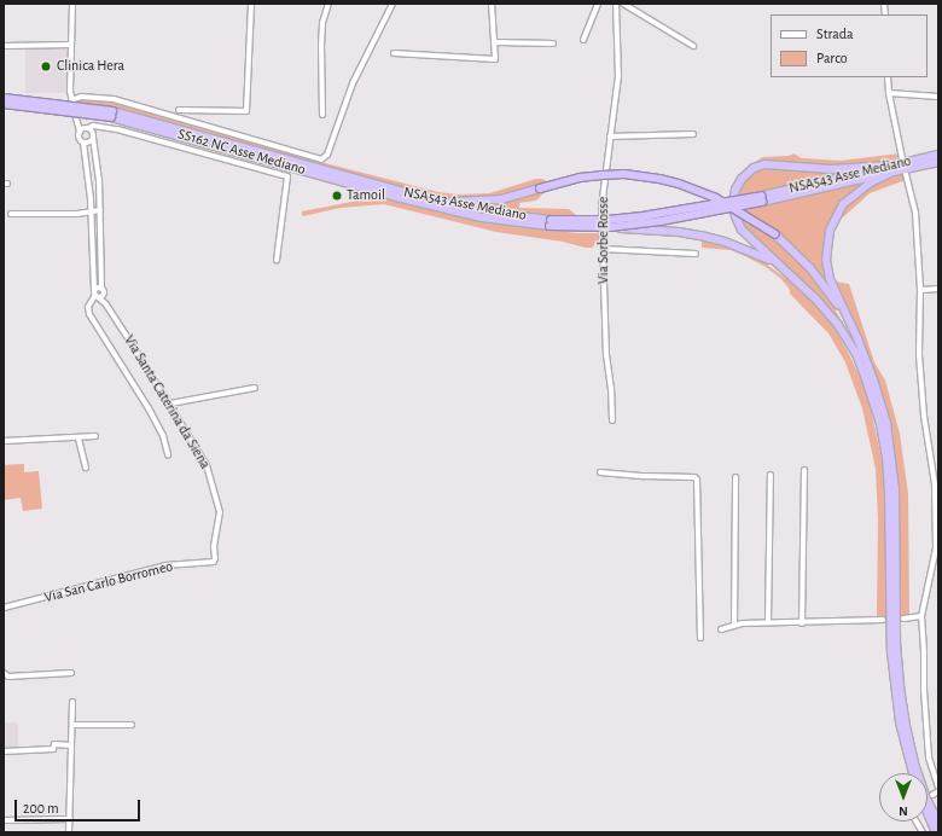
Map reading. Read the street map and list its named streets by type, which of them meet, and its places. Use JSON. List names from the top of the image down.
{
  "streets": {
    "highway": ["SS162 NC Asse Mediano", "NSA543 Asse Mediano"],
    "street": ["Via Sorbe Rosse", "Via Santa Caterina da Siena", "Via San Carlo Borromeo"]
  },
  "crossings": [
    ["SS162 NC Asse Mediano", "NSA543 Asse Mediano"],
    ["Via Santa Caterina da Siena", "Via San Carlo Borromeo"]
  ],
  "places": ["Clinica Hera", "Tamoil"],
  "legend": ["Strada", "Parco"],
  "scale_bar": "200 m",
  "north": "bottom"
}
